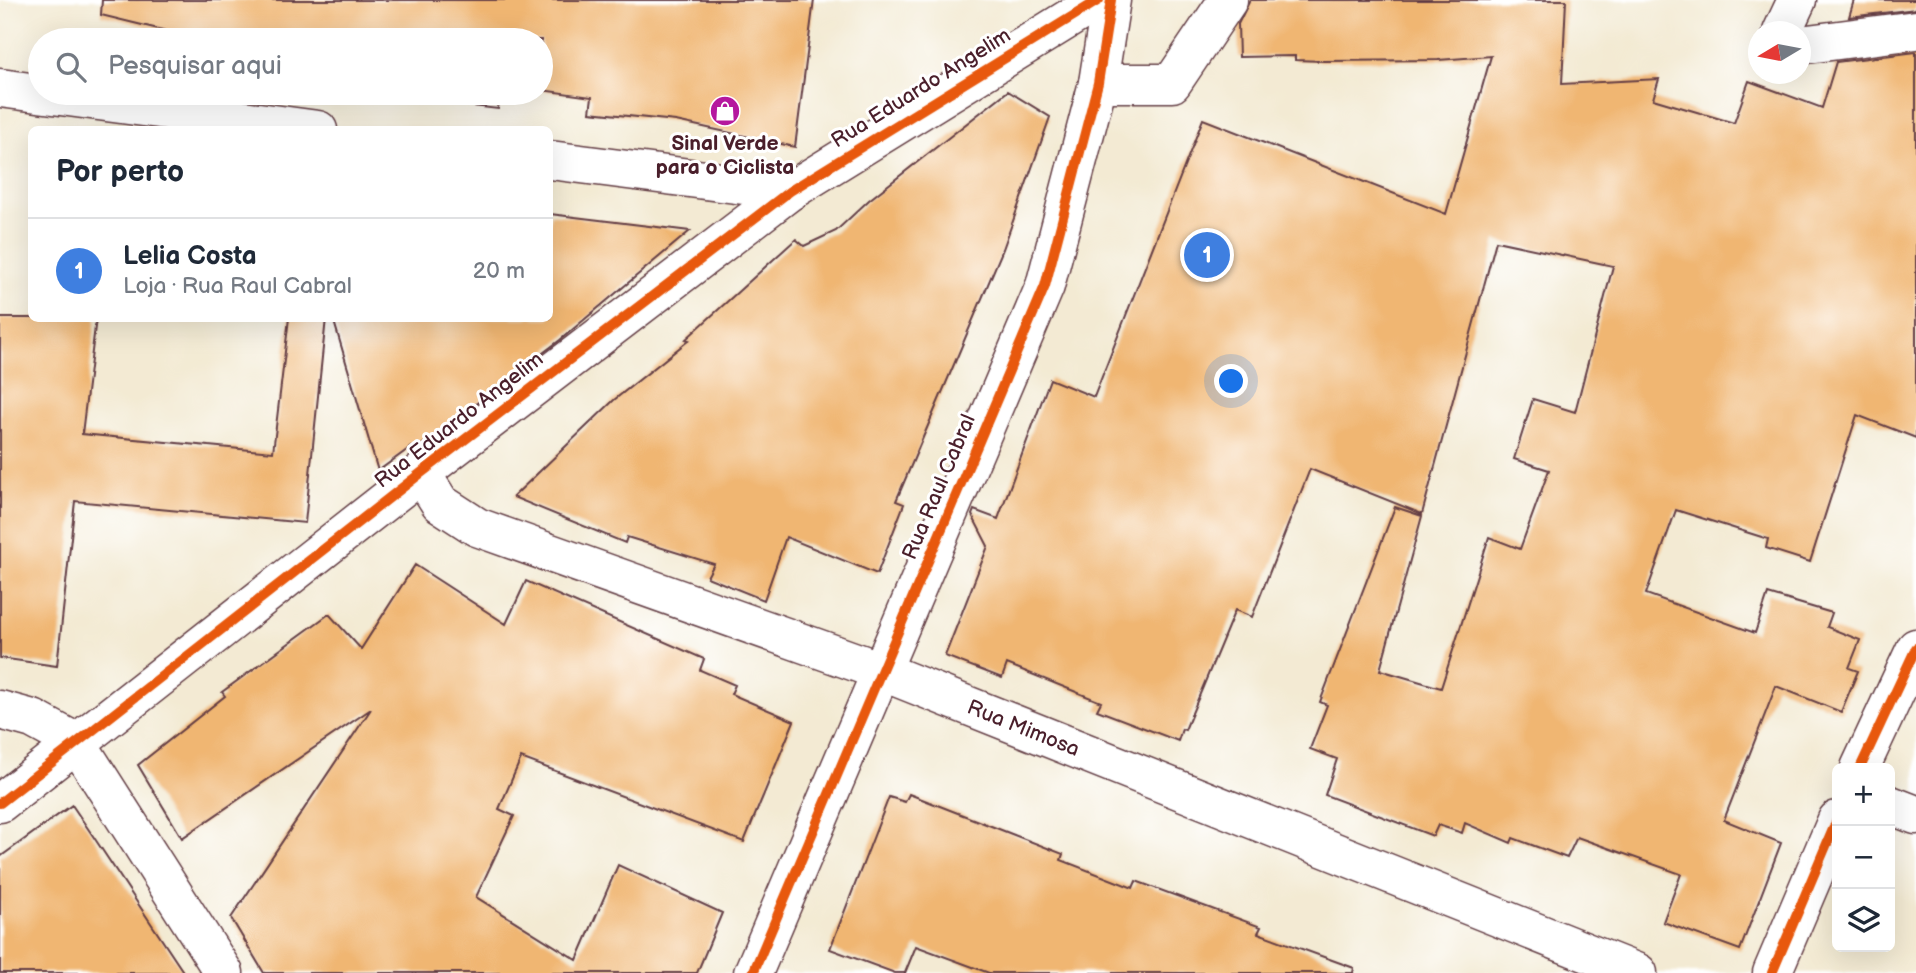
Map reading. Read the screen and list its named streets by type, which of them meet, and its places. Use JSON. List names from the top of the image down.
{
  "streets": {
    "street": ["Rua Eduardo Angelim", "Rua Raul Cabral", "Rua Mimosa"]
  },
  "crossings": [
    ["Rua Eduardo Angelim", "Rua Mimosa"],
    ["Rua Raul Cabral", "Rua Mimosa"]
  ],
  "places": {
    "shop": ["Sinal Verde para o Ciclista"]
  },
  "north": "left",
  "page": {
    "search": "Pesquisar aqui",
    "heading": "Por perto",
    "list": [
      {
        "mark": "1",
        "name": "Lelia Costa",
        "note": "Loja · Rua Raul Cabral",
        "value": "20 m"
      }
    ],
    "pins": "1",
    "map_buttons": ["+", "−"]
  }
}
